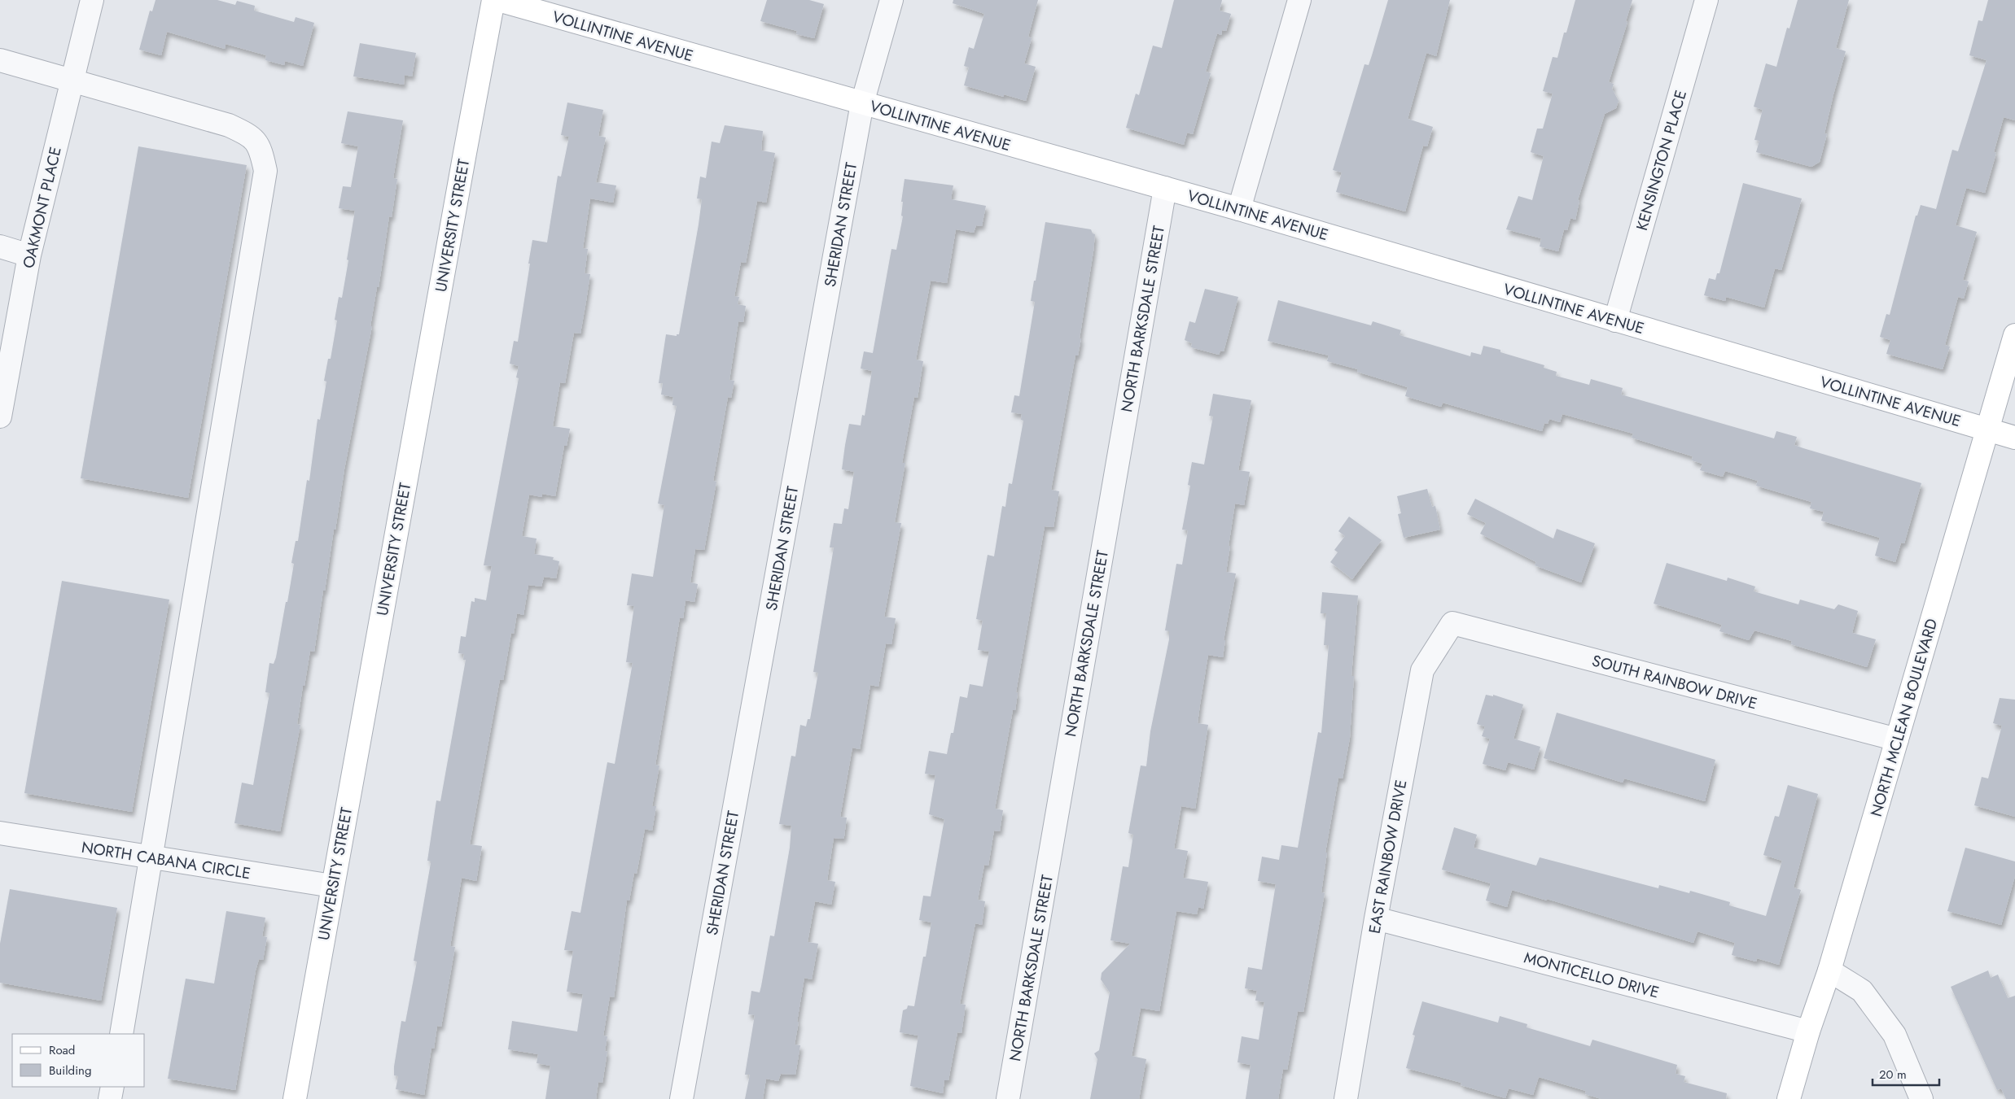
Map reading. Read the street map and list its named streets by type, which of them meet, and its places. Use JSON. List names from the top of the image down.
{
  "streets": {
    "street": [
      "VOLLINTINE AVENUE",
      "KENSINGTON PLACE",
      "OAKMONT PLACE",
      "SHERIDAN STREET",
      "UNIVERSITY STREET",
      "NORTH BARKSDALE STREET",
      "SOUTH RAINBOW DRIVE",
      "NORTH MCLEAN BOULEVARD",
      "EAST RAINBOW DRIVE",
      "NORTH CABANA CIRCLE",
      "MONTICELLO DRIVE"
    ]
  },
  "crossings": [
    ["VOLLINTINE AVENUE", "KENSINGTON PLACE"],
    ["VOLLINTINE AVENUE", "SHERIDAN STREET"],
    ["VOLLINTINE AVENUE", "NORTH BARKSDALE STREET"],
    ["VOLLINTINE AVENUE", "NORTH MCLEAN BOULEVARD"],
    ["UNIVERSITY STREET", "NORTH CABANA CIRCLE"],
    ["SOUTH RAINBOW DRIVE", "NORTH MCLEAN BOULEVARD"],
    ["SOUTH RAINBOW DRIVE", "EAST RAINBOW DRIVE"],
    ["NORTH MCLEAN BOULEVARD", "MONTICELLO DRIVE"],
    ["EAST RAINBOW DRIVE", "MONTICELLO DRIVE"]
  ],
  "legend": ["Road", "Building"],
  "scale_bar": "20 m"
}
